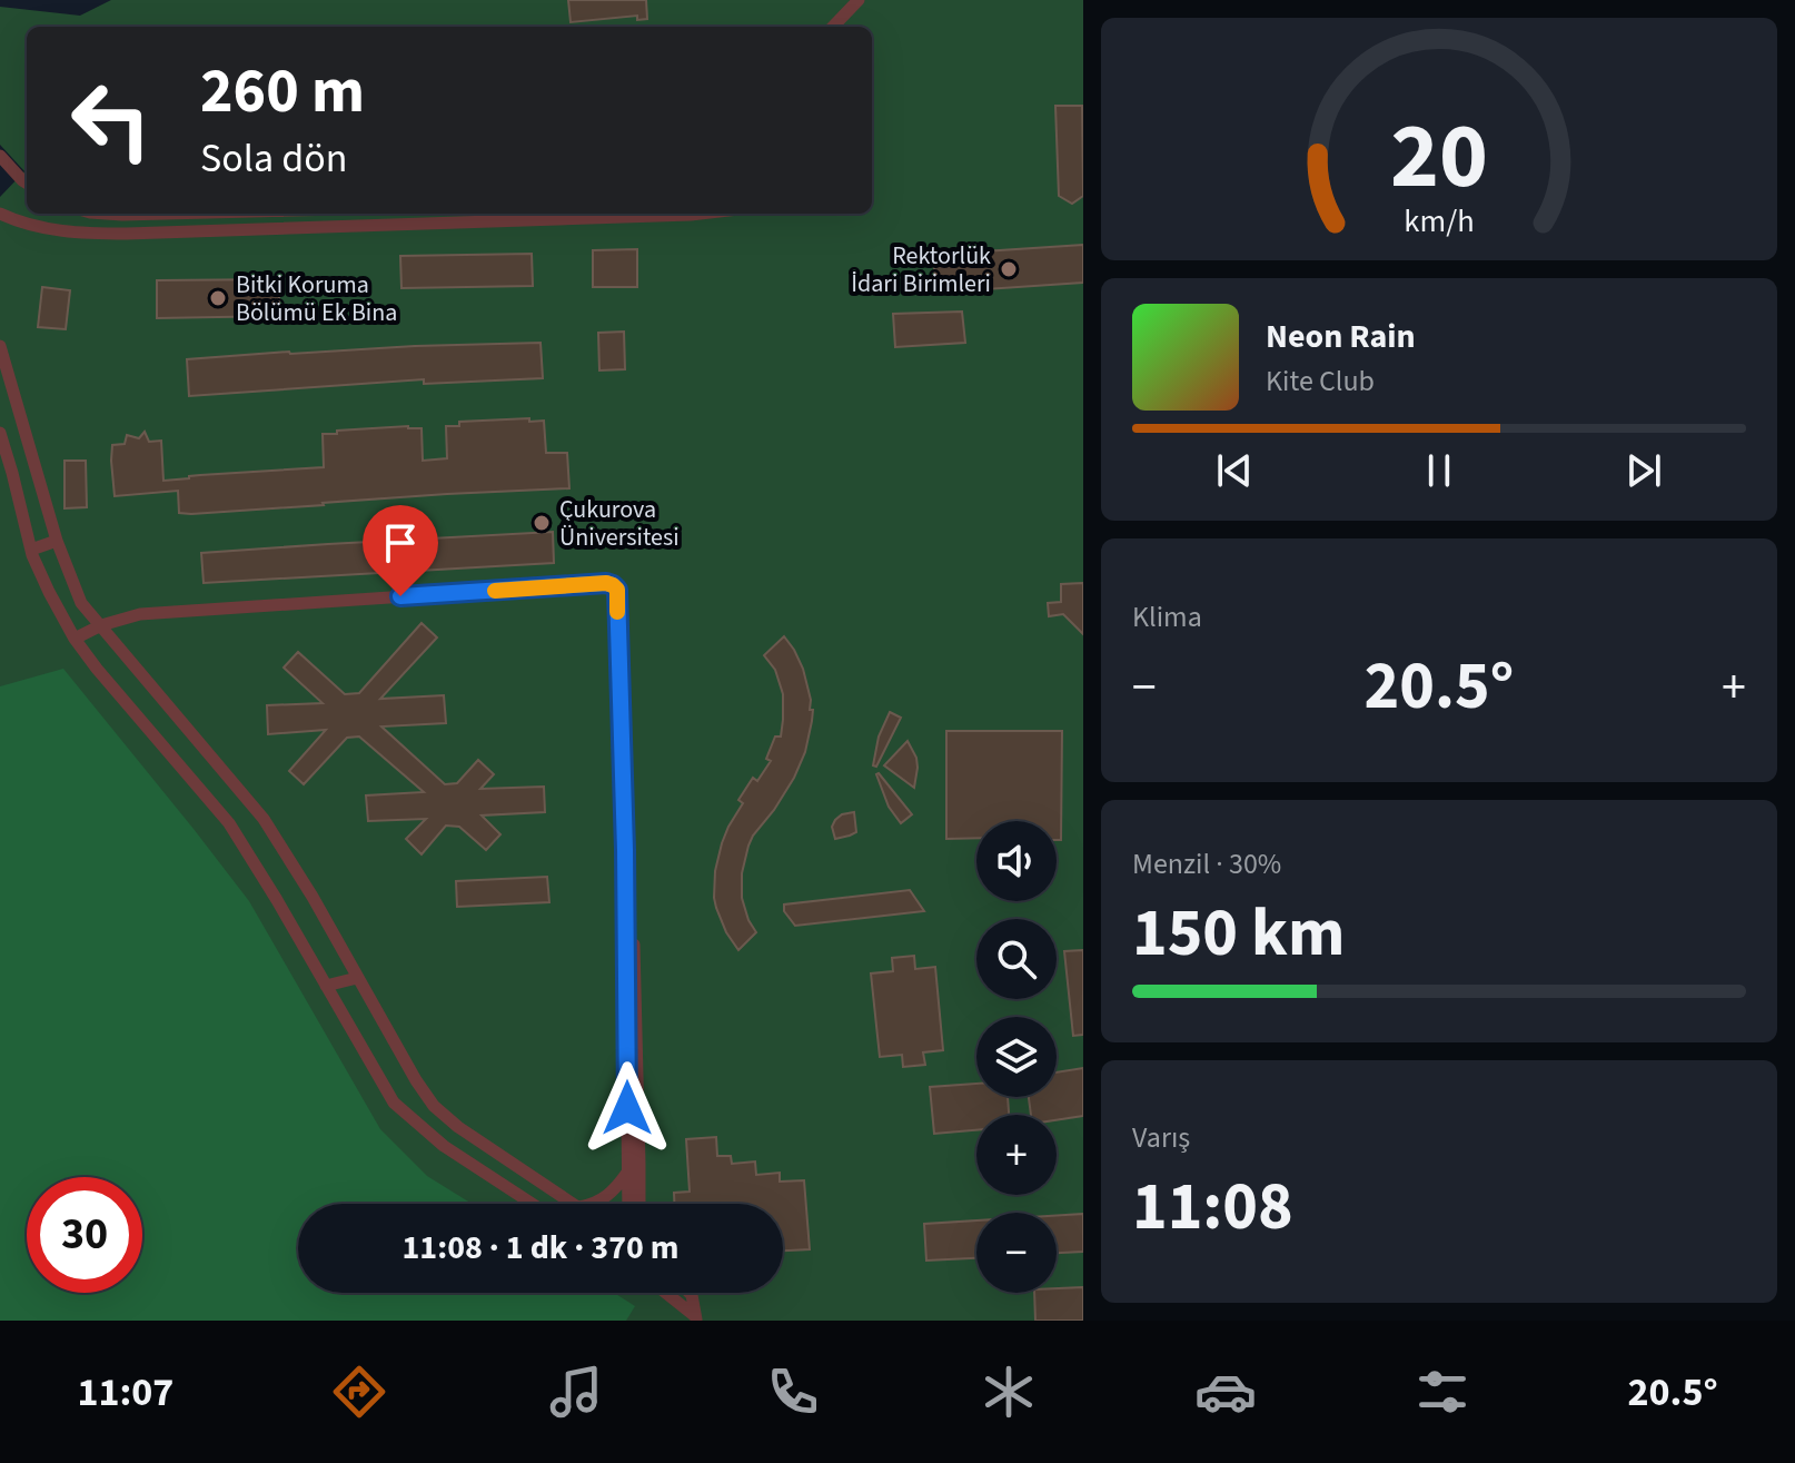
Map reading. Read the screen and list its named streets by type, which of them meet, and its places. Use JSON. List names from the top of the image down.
{
  "places": ["Rektorlük İdari Birimleri", "Bitki Koruma Bölümü Ek Bina", "Çukurova Üniversitesi"],
  "page": {
    "turn": ["260 m", "Sola dön"],
    "song": ["Neon Rain", "Kite Club"],
    "tile": [
      "Klima",
      ["Menzil · 30%", "150 km"],
      ["Varış", "11:08"]
    ],
    "heat": ["−", "20.5°", "+"],
    "map_buttons": ["+", "−"],
    "limit": "30",
    "trip": "11:08 · 1 dk · 370 m",
    "tabs": ["11:07", "20.5°"],
    "gauge": ["20", "km/h"]
  }
}
